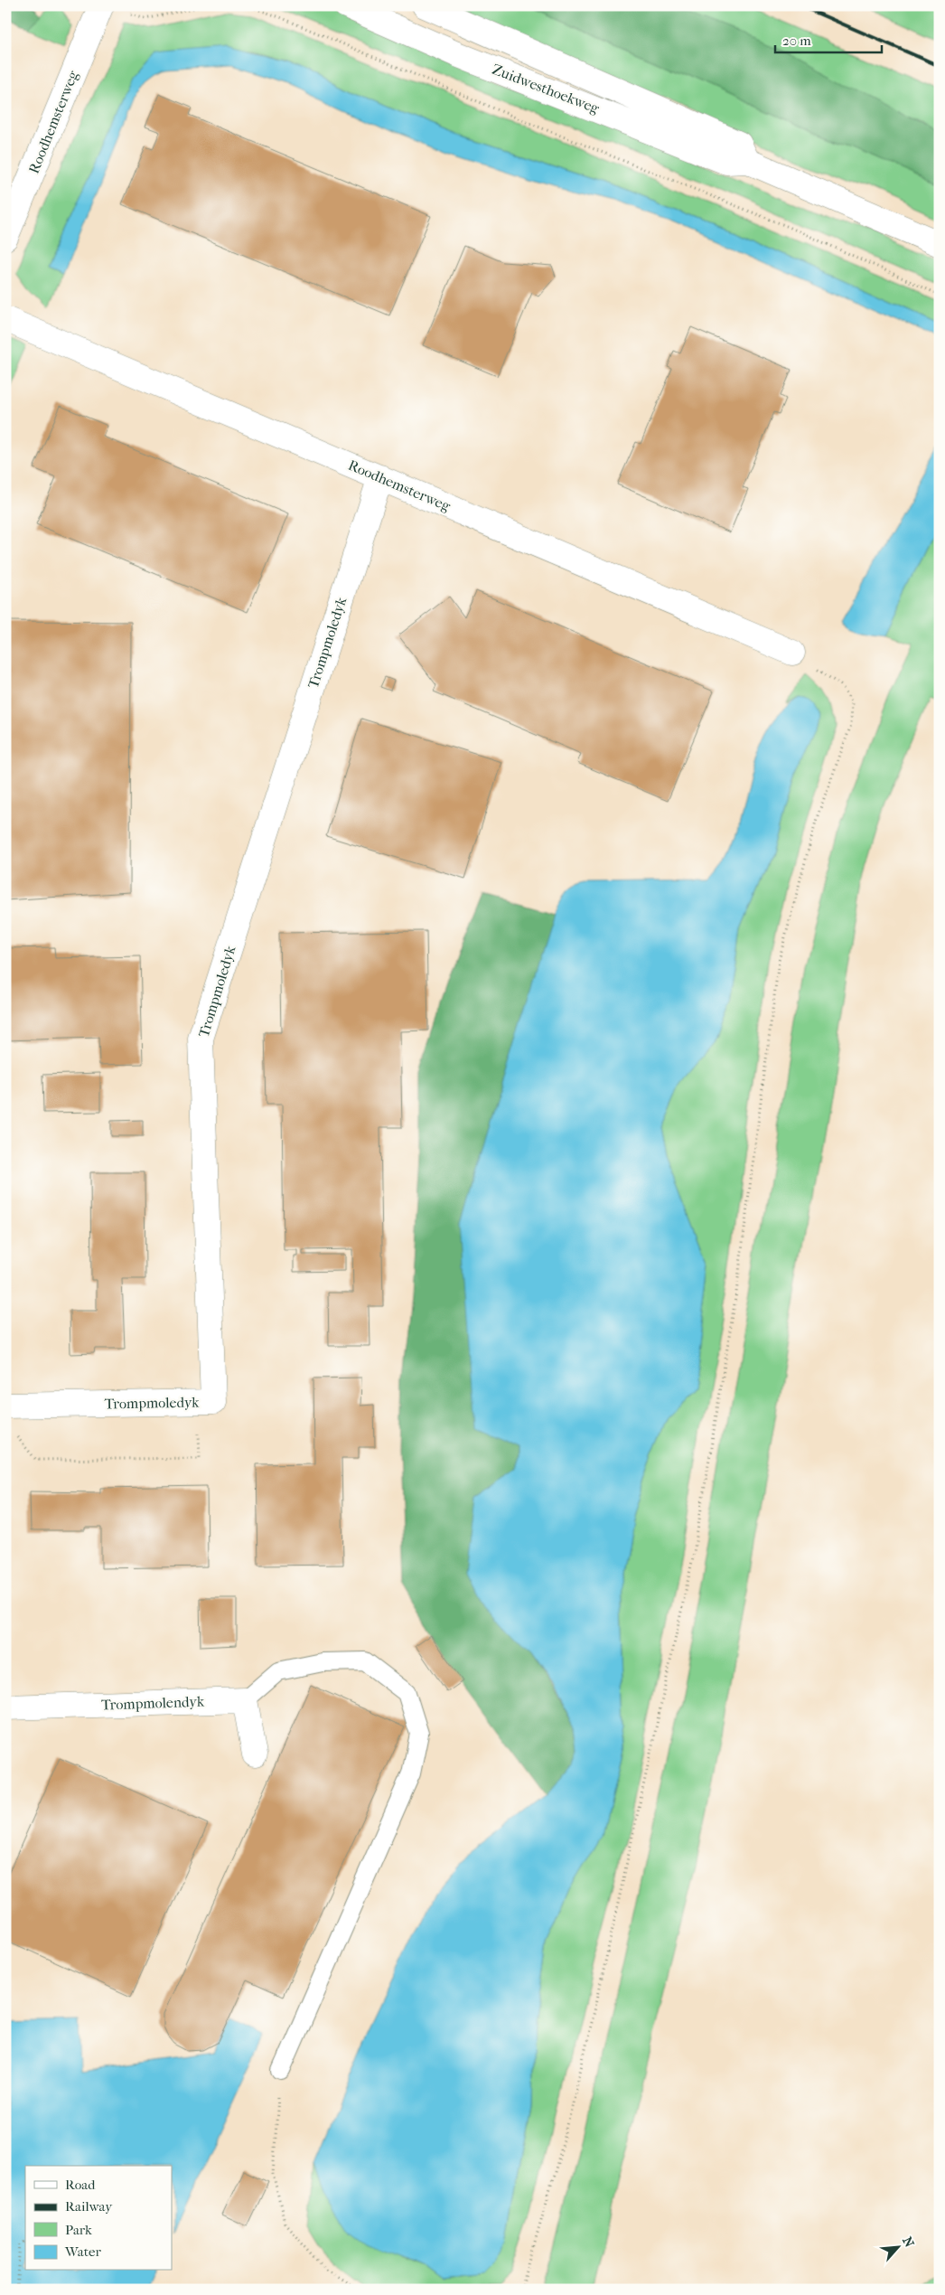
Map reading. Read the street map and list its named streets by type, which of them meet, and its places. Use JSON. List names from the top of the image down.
{
  "streets": {
    "street": [
      "Zuidwesthoekweg",
      "Roodhemsterweg",
      "Trompmoledyk",
      "Trompmolendyk"
    ]
  },
  "crossings": [
    ["Roodhemsterweg", "Trompmoledyk"]
  ],
  "legend": [
    "Road",
    "Railway",
    "Park",
    "Water"
  ],
  "scale_bar": "20 m",
  "north": "top right"
}
